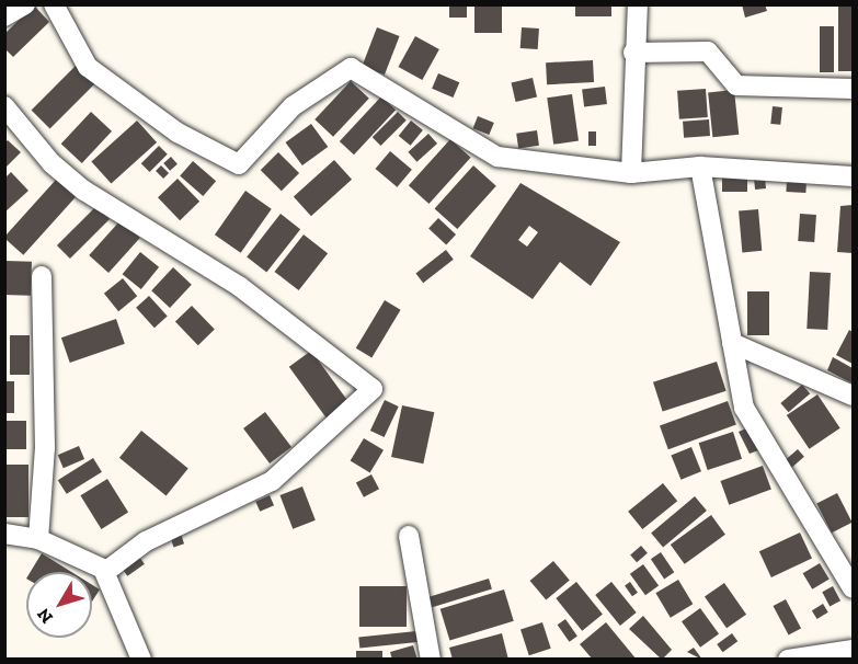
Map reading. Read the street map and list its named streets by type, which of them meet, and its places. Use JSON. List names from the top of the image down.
{
  "north": "bottom left"
}
